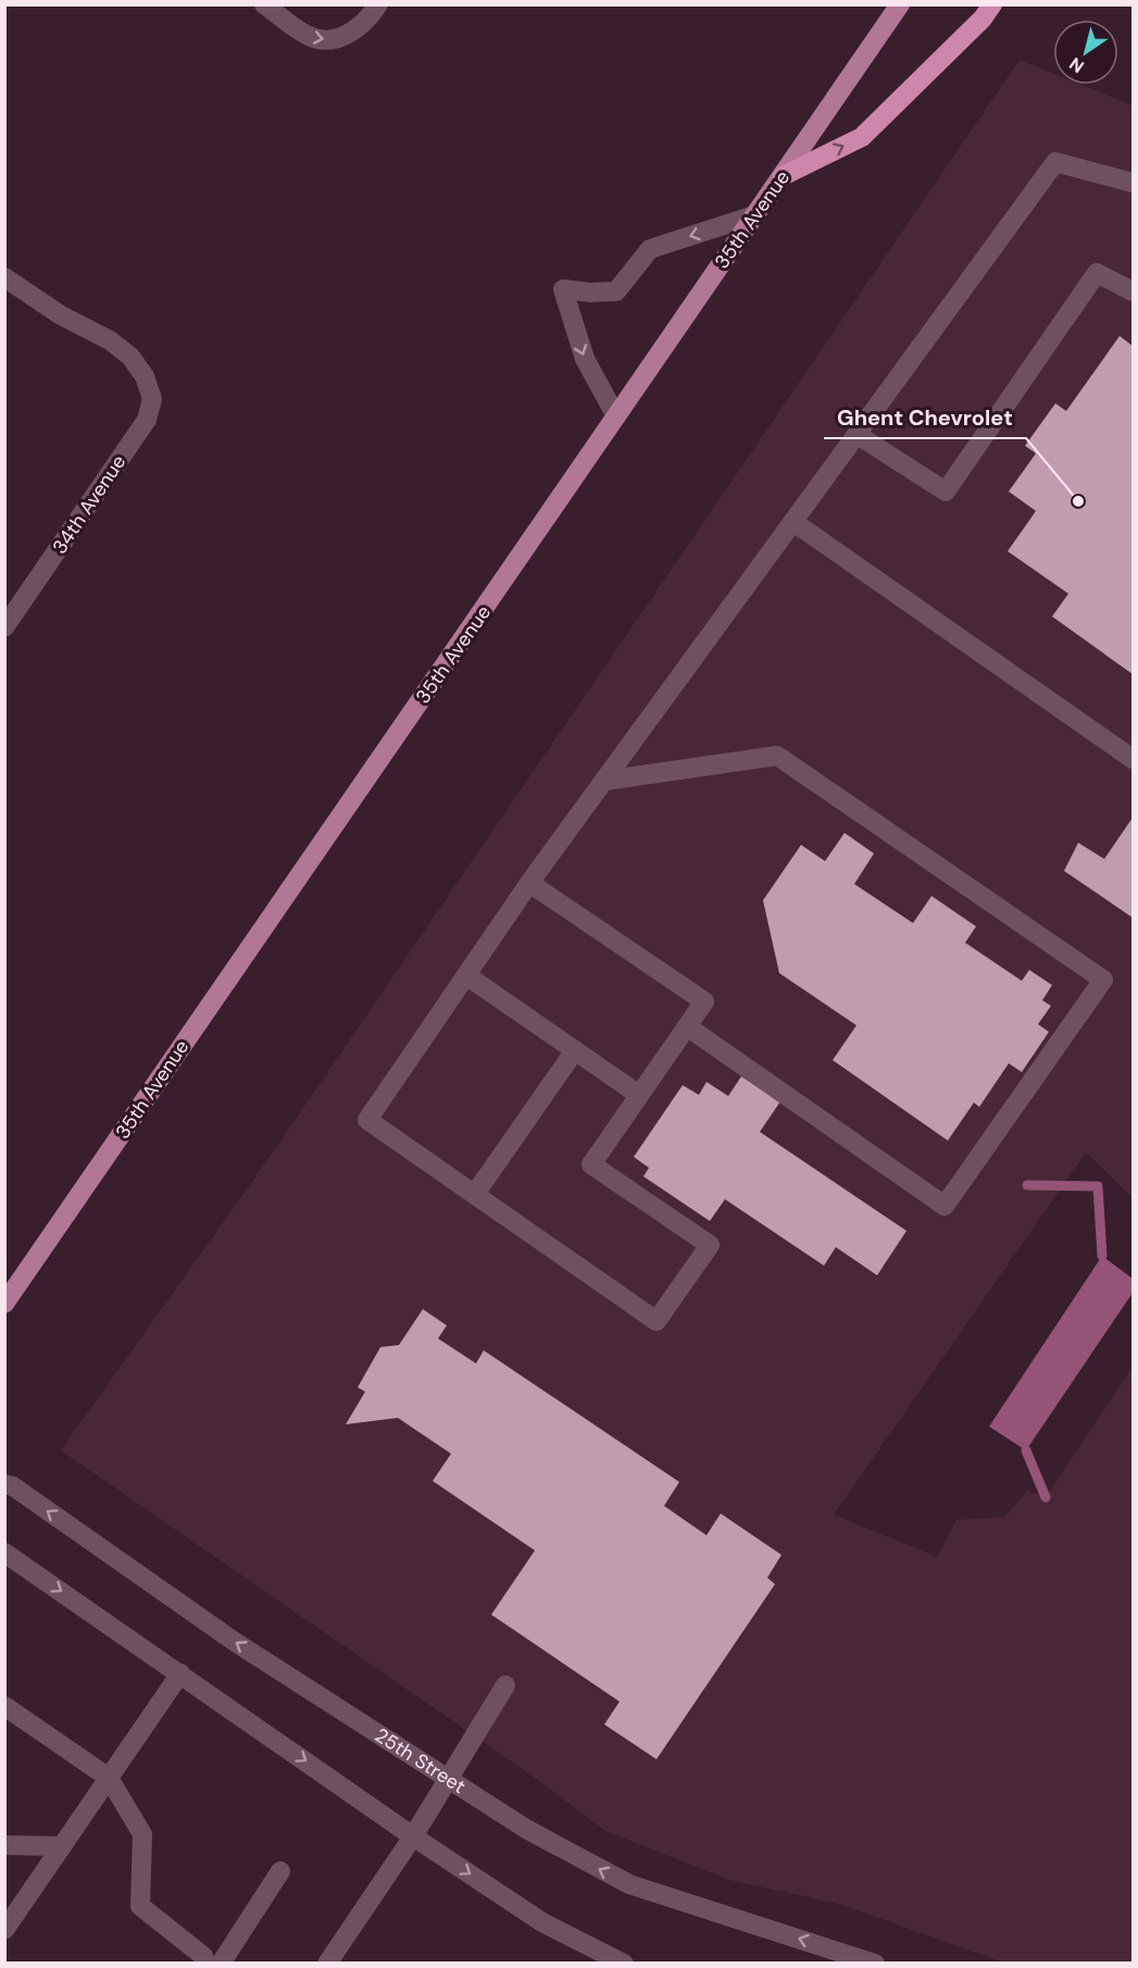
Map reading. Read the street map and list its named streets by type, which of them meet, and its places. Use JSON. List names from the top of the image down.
{
  "streets": {
    "main road": ["35th Avenue"],
    "street": ["34th Avenue", "25th Street"]
  },
  "places": ["Ghent Chevrolet"],
  "north": "bottom left"
}
